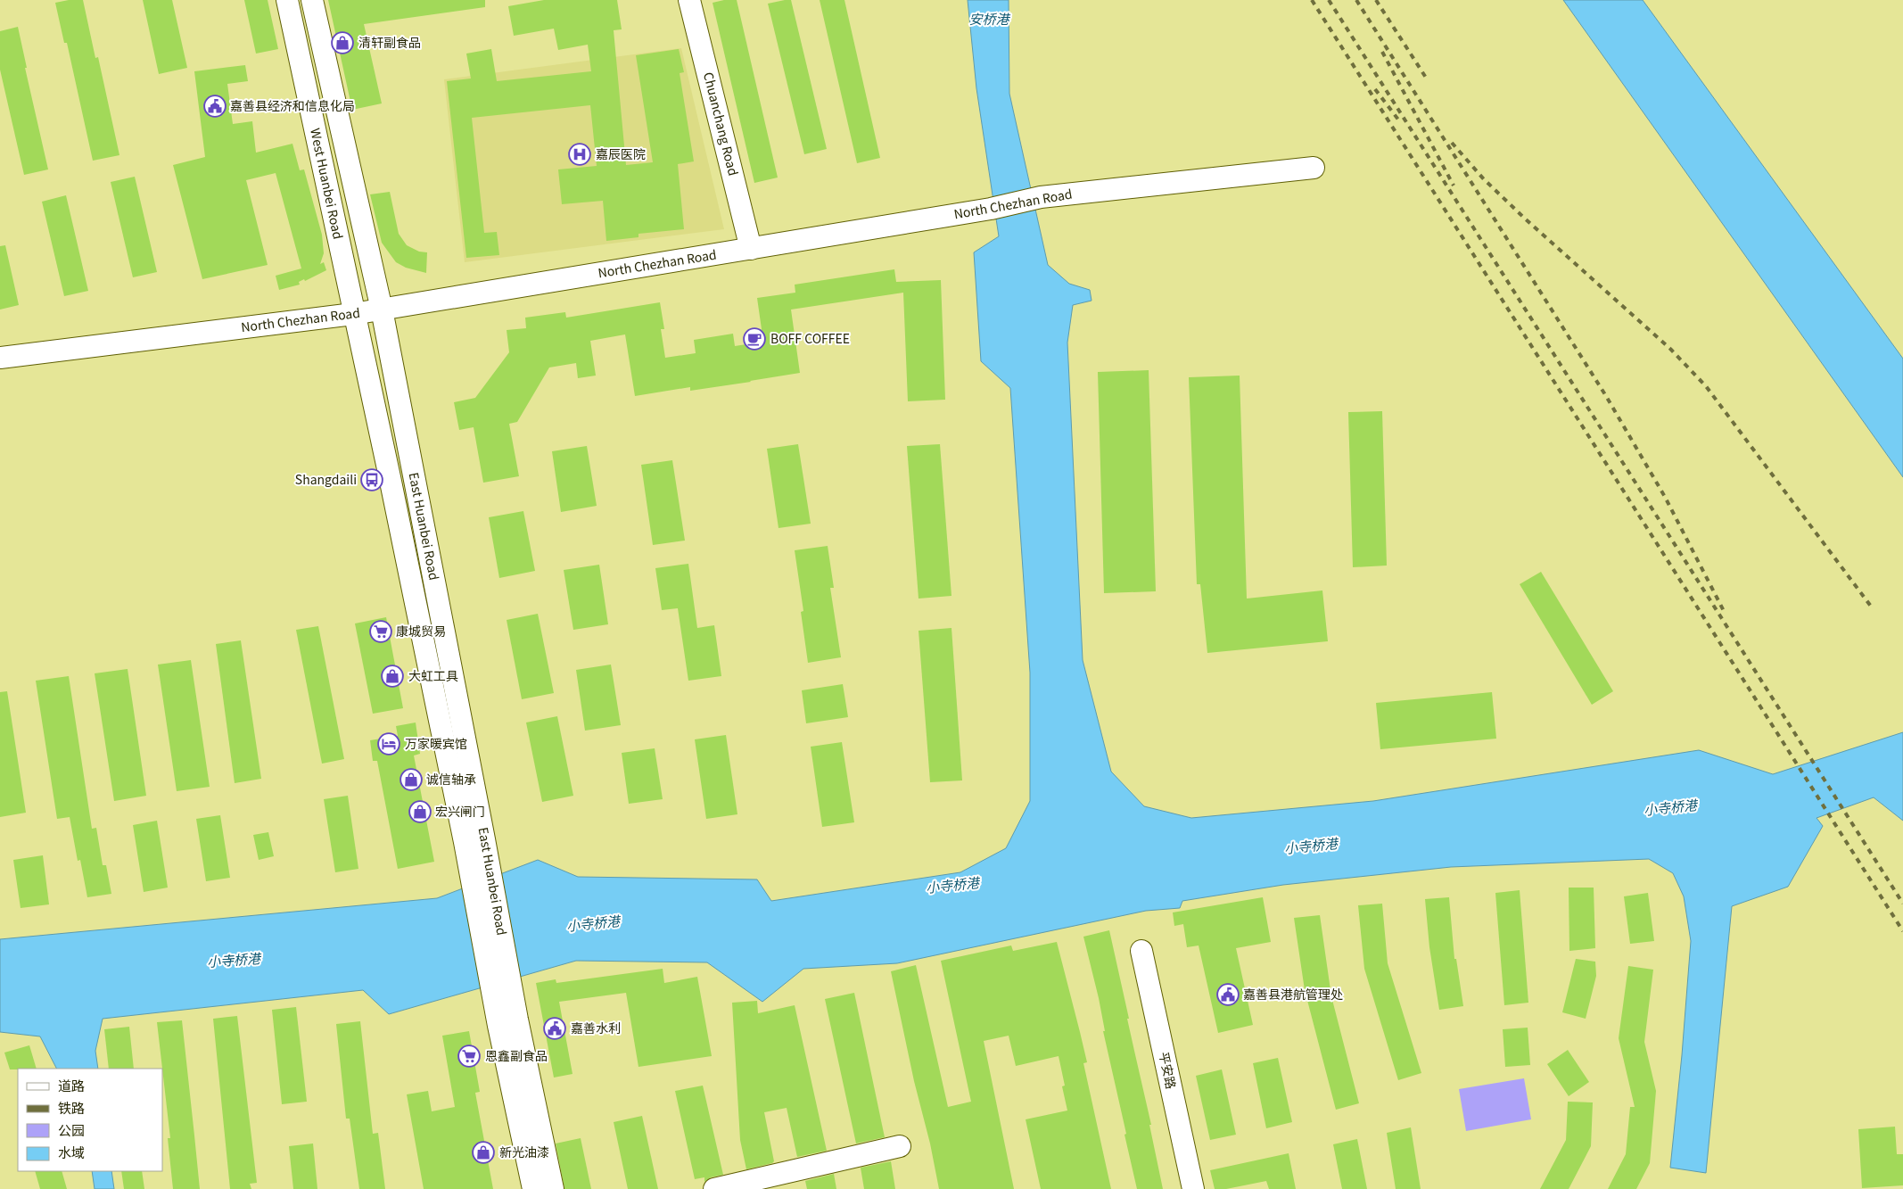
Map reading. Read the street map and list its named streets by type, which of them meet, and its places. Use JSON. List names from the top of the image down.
{
  "streets": {
    "street": [
      "Chuanchang Road",
      "West Huanbei Road",
      "North Chezhan Road",
      "East Huanbei Road",
      "平安路"
    ]
  },
  "crossings": [
    ["Chuanchang Road", "North Chezhan Road"],
    ["West Huanbei Road", "North Chezhan Road"],
    ["West Huanbei Road", "East Huanbei Road"],
    ["North Chezhan Road", "East Huanbei Road"]
  ],
  "water": ["安桥港", "小寺桥港"],
  "places": {
    "shop": [
      "清轩副食品",
      "大虹工具",
      "诚信轴承",
      "宏兴闸门",
      "新光油漆"
    ],
    "public building": ["嘉善县经济和信息化局", "嘉善县港航管理处", "嘉善水利"],
    "hospital": ["嘉辰医院"],
    "cafe": ["BOFF COFFEE"],
    "bus stop": ["Shangdaili"],
    "supermarket": ["康城贸易", "恩鑫副食品"],
    "hotel": ["万家暖宾馆"]
  },
  "legend": [
    "道路",
    "铁路",
    "公园",
    "水域"
  ]
}
